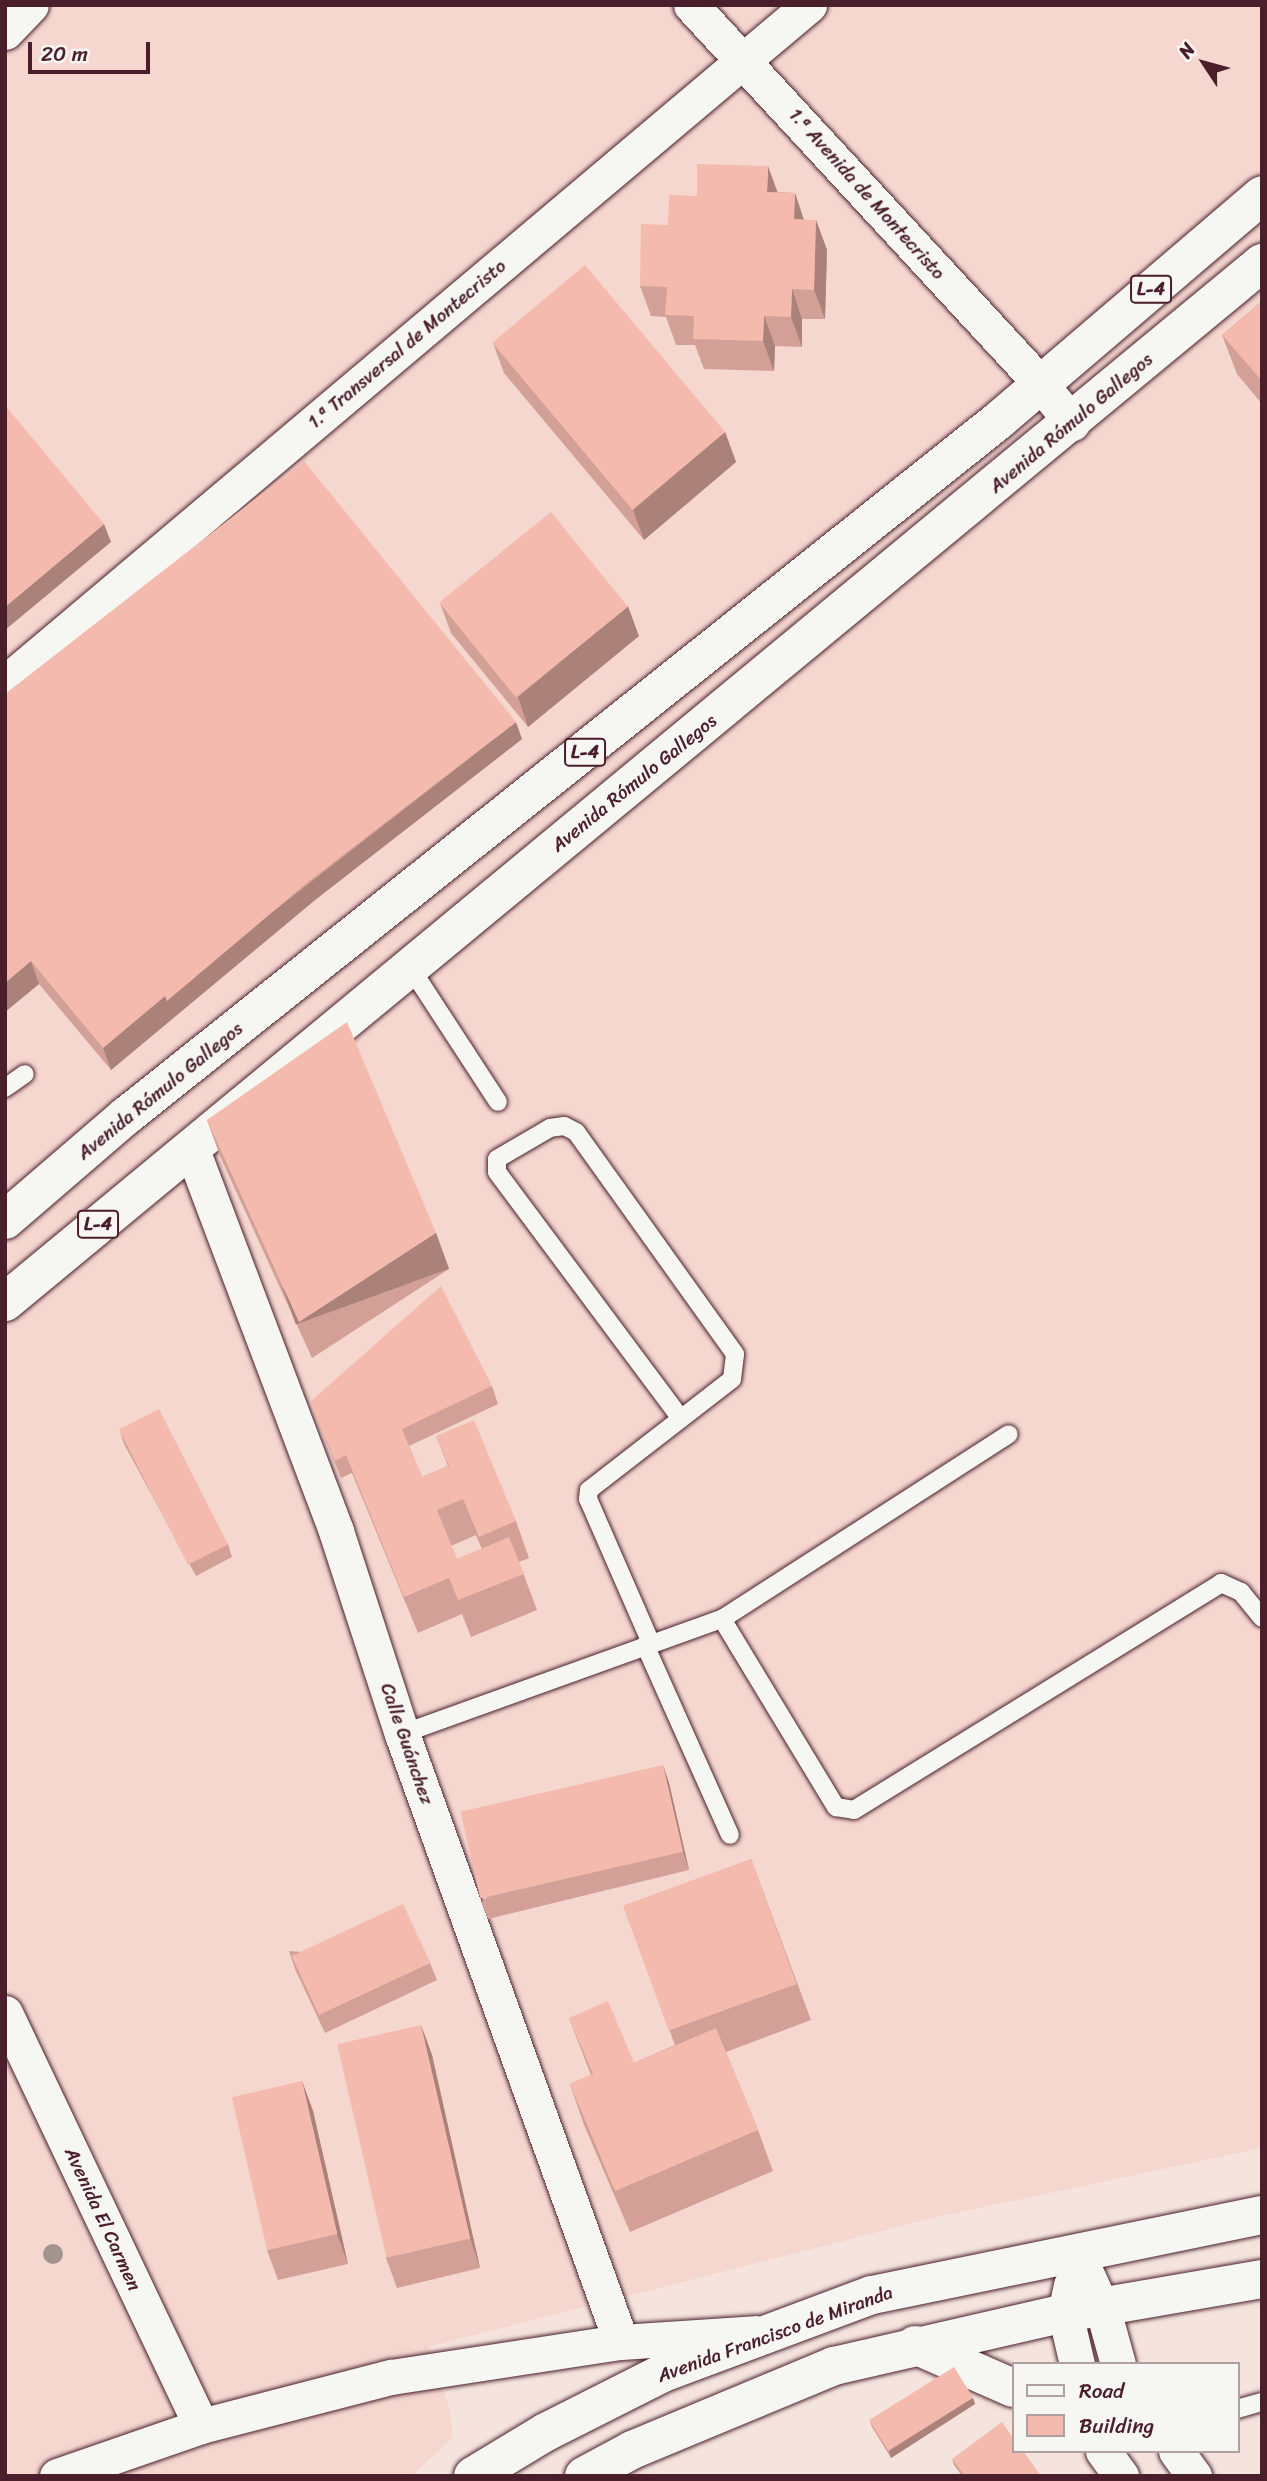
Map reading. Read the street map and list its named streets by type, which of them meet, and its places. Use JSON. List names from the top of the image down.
{
  "streets": {
    "main road": ["L-4", "Avenida Rómulo Gallegos", "Avenida Francisco de Miranda"],
    "street": [
      "1.ª Avenida de Montecristo",
      "1.ª Transversal de Montecristo",
      "Calle Guánchez",
      "Avenida El Carmen"
    ]
  },
  "crossings": [
    ["1.ª Avenida de Montecristo", "1.ª Transversal de Montecristo"],
    ["1.ª Avenida de Montecristo", "Avenida Rómulo Gallegos"],
    ["Avenida Rómulo Gallegos", "Calle Guánchez"]
  ],
  "legend": ["Road", "Building"],
  "scale_bar": "20 m",
  "north": "top left"
}
